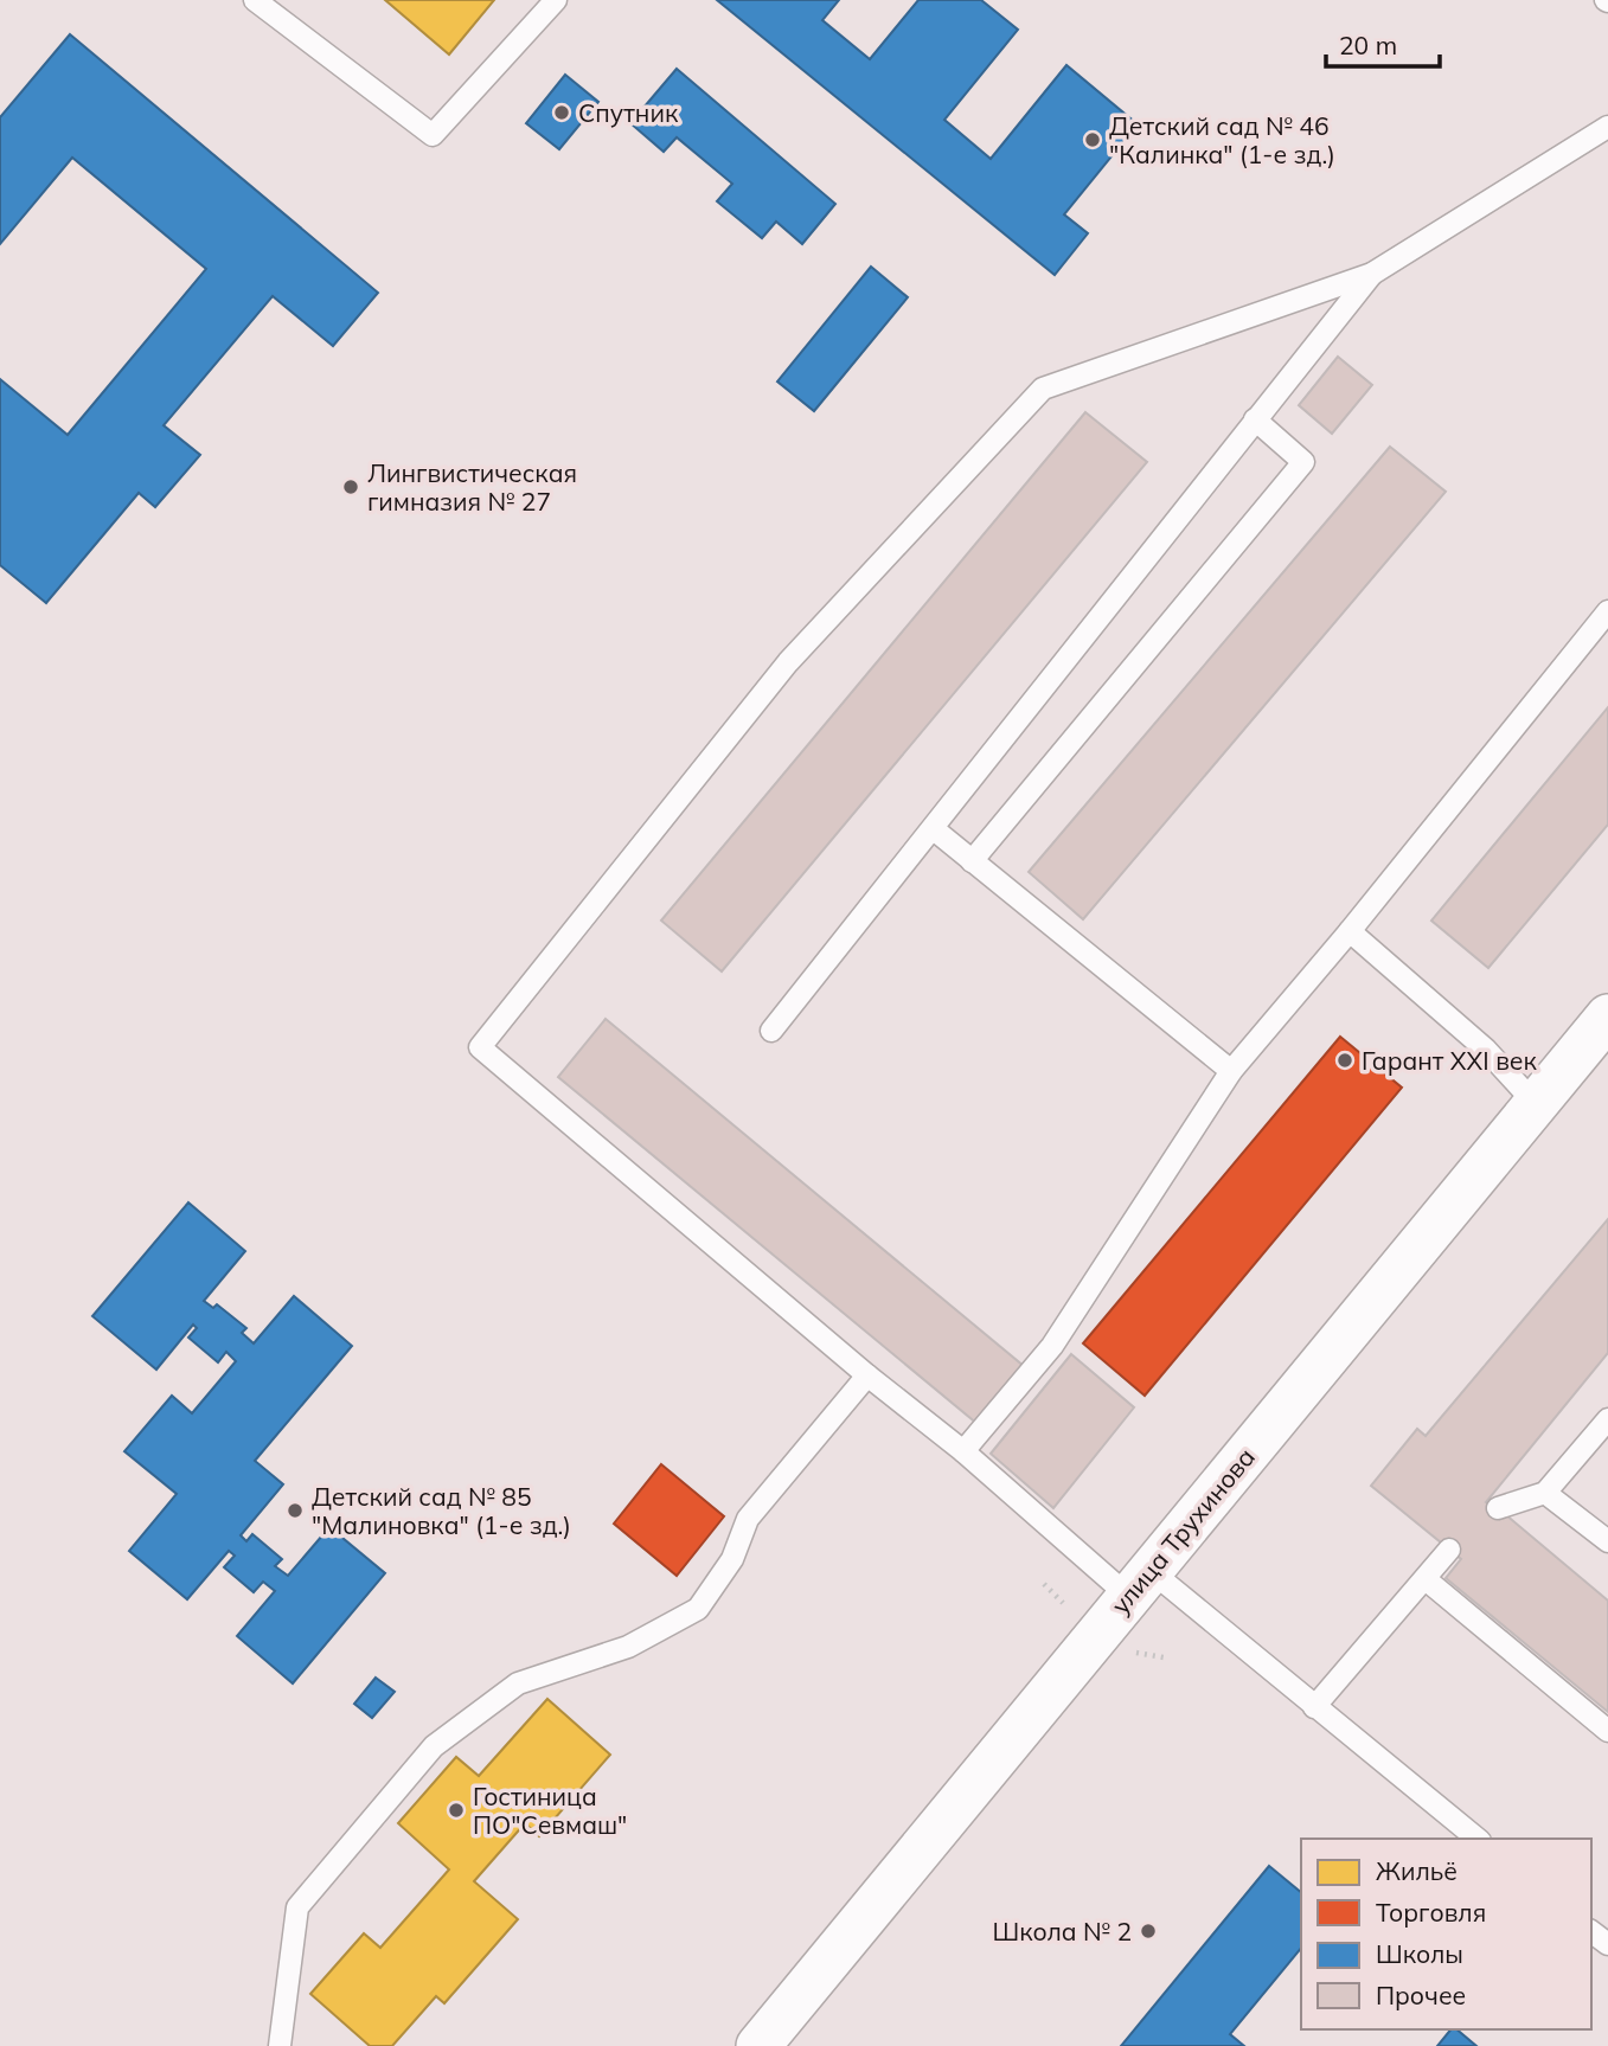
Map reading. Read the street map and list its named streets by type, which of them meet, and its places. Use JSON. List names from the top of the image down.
{
  "streets": {
    "street": ["улица Трухинова"]
  },
  "places": [
    "Спутник",
    "Детский сад № 46 \"Калинка\" (1-е зд.)",
    "Лингвистическая гимназия № 27",
    "Гарант XXI век",
    "Детский сад № 85 \"Малиновка\" (1-е зд.)",
    "Гостиница ПО\"Севмаш\"",
    "Школа № 2"
  ],
  "legend": [
    "Жильё",
    "Торговля",
    "Школы",
    "Прочее"
  ],
  "scale_bar": "20 m"
}
